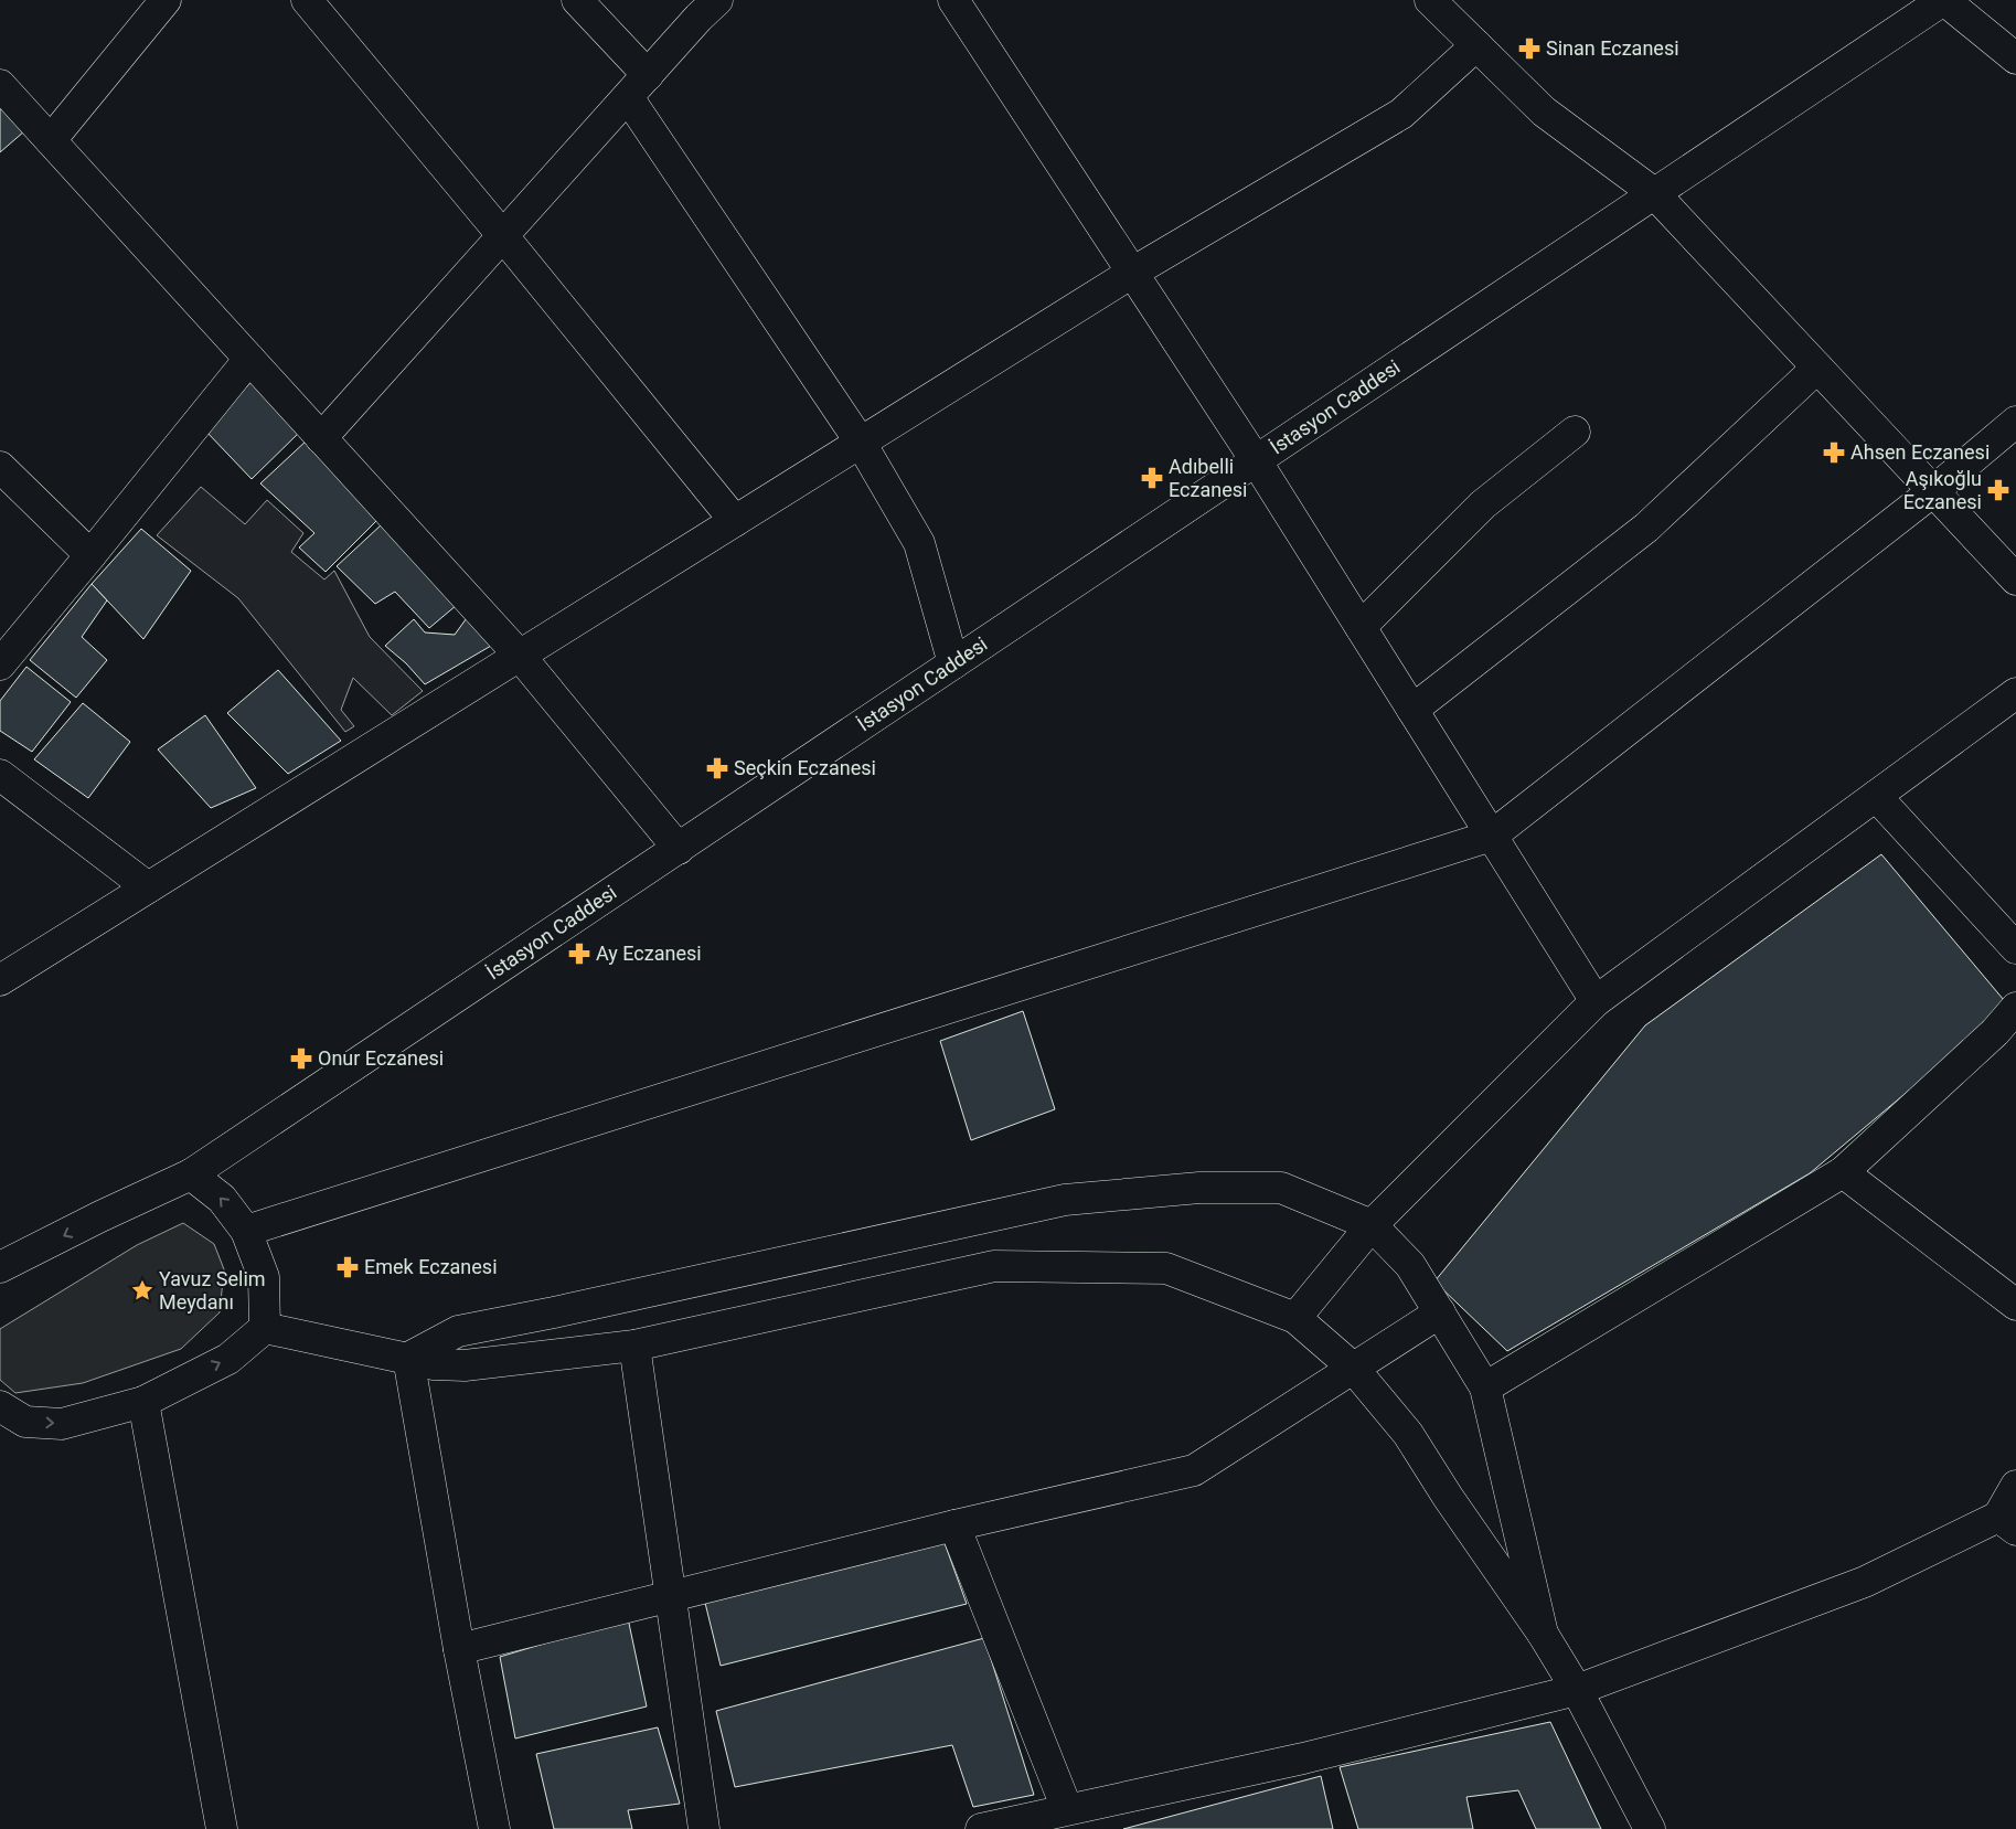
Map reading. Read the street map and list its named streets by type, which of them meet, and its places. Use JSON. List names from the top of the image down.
{
  "streets": {
    "street": ["İstasyon Caddesi"]
  },
  "places": {
    "pharmacy": [
      "Sinan Eczanesi",
      "Ahsen Eczanesi",
      "Adıbelli Eczanesi",
      "Aşıkoğlu Eczanesi",
      "Seçkin Eczanesi",
      "Ay Eczanesi",
      "Onur Eczanesi",
      "Emek Eczanesi"
    ],
    "place": ["Yavuz Selim Meydanı"]
  }
}
